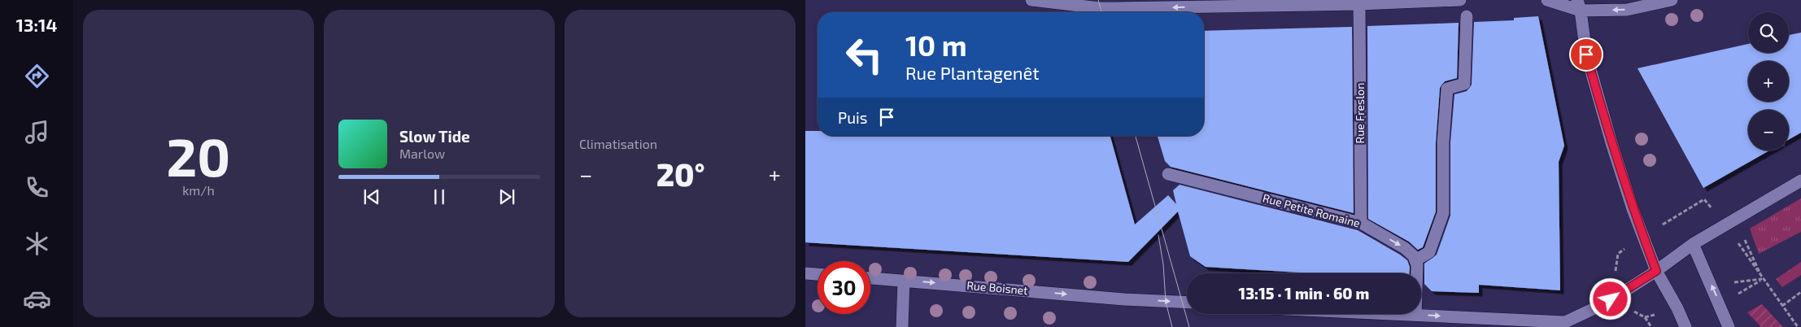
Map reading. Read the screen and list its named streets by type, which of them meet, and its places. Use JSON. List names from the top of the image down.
{
  "streets": {
    "street": ["Rue Freslon", "Rue Petite Romaine", "Rue Boisnet"]
  },
  "crossings": [
    ["Rue Freslon", "Rue Petite Romaine"]
  ],
  "one_way": ["Rue Boisnet"],
  "page": {
    "tabs": "13:14",
    "tile": [
      ["20", "km/h"],
      "Climatisation"
    ],
    "map_buttons": ["+", "−"],
    "turn": ["10 m", "Rue Plantagenêt"],
    "then": "Puis",
    "song": ["Slow Tide", "Marlow"],
    "heat": ["−", "20°", "+"],
    "limit": "30",
    "trip": "13:15 · 1 min · 60 m"
  }
}
